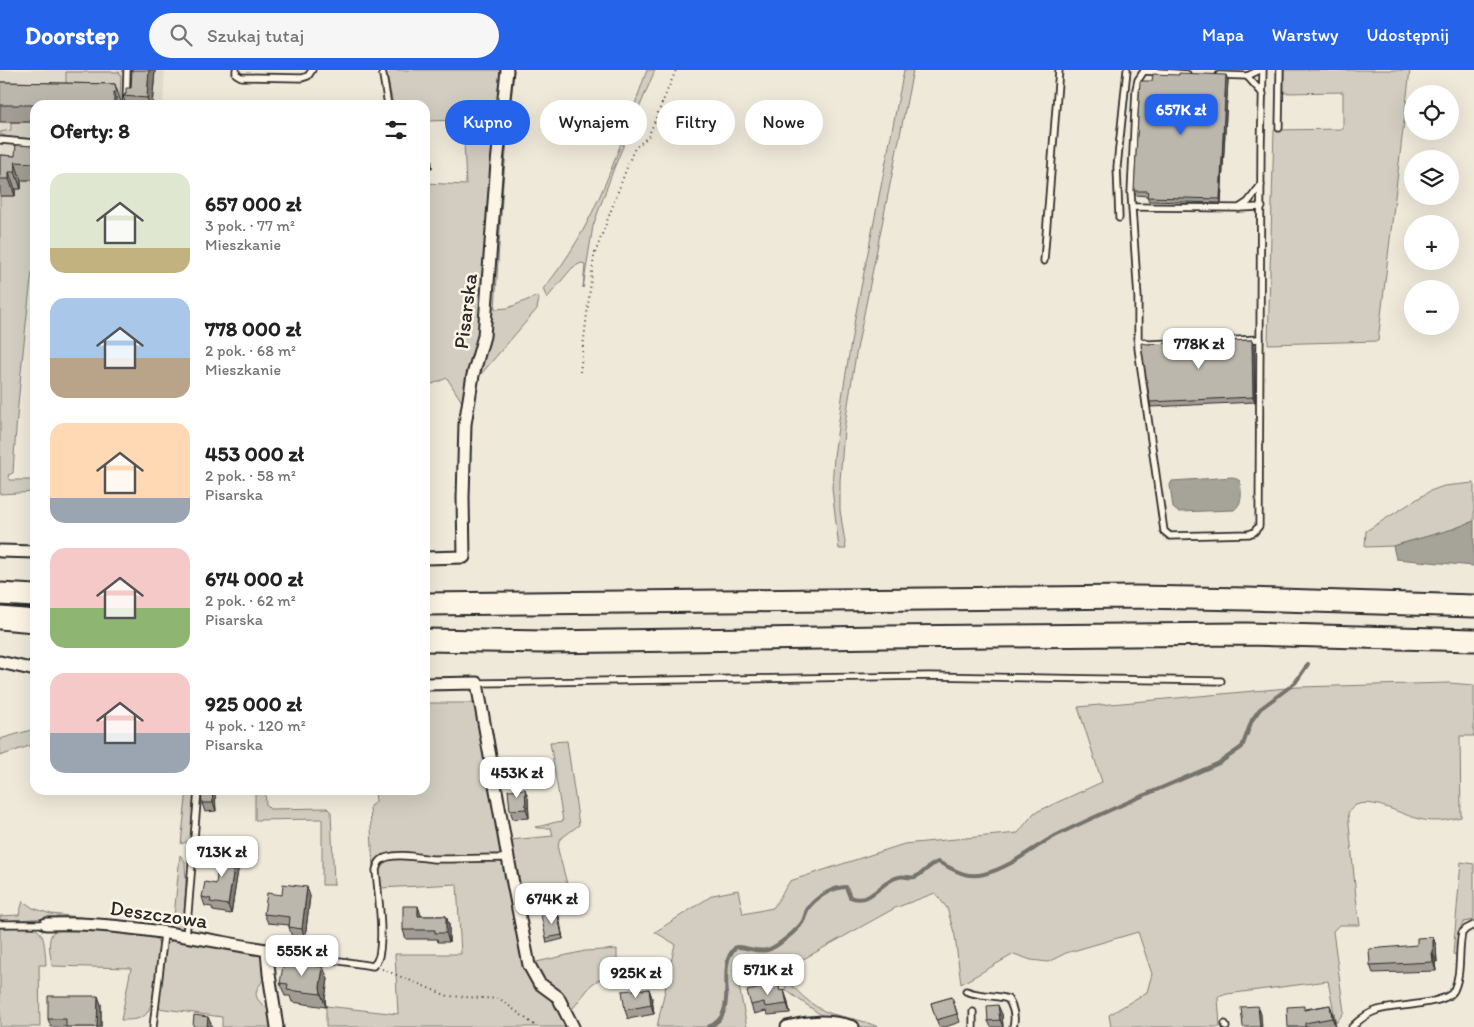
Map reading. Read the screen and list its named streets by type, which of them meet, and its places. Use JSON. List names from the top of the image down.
{
  "streets": {
    "street": ["Pisarska", "Deszczowa"]
  },
  "page": {
    "header": "Doorstep",
    "search": "Szukaj tutaj",
    "nav": ["Mapa", "Warstwy", "Udostępnij"],
    "map_buttons": ["+", "−"],
    "price": [
      "657K zł",
      "778K zł",
      "453K zł",
      "713K zł",
      "674K zł",
      "555K zł",
      "571K zł",
      "925K zł"
    ],
    "chip": [
      "Kupno",
      "Wynajem",
      "Filtry",
      "Nowe"
    ],
    "heading": "Oferty: 8",
    "list": [
      {
        "name": "657 000 zł",
        "note": "3 pok. · 77 m² · Mieszkanie"
      },
      {
        "name": "778 000 zł",
        "note": "2 pok. · 68 m² · Mieszkanie"
      },
      {
        "name": "453 000 zł",
        "note": "2 pok. · 58 m² · Pisarska"
      },
      {
        "name": "674 000 zł",
        "note": "2 pok. · 62 m² · Pisarska"
      },
      {
        "name": "925 000 zł",
        "note": "4 pok. · 120 m² · Pisarska"
      }
    ]
  }
}
